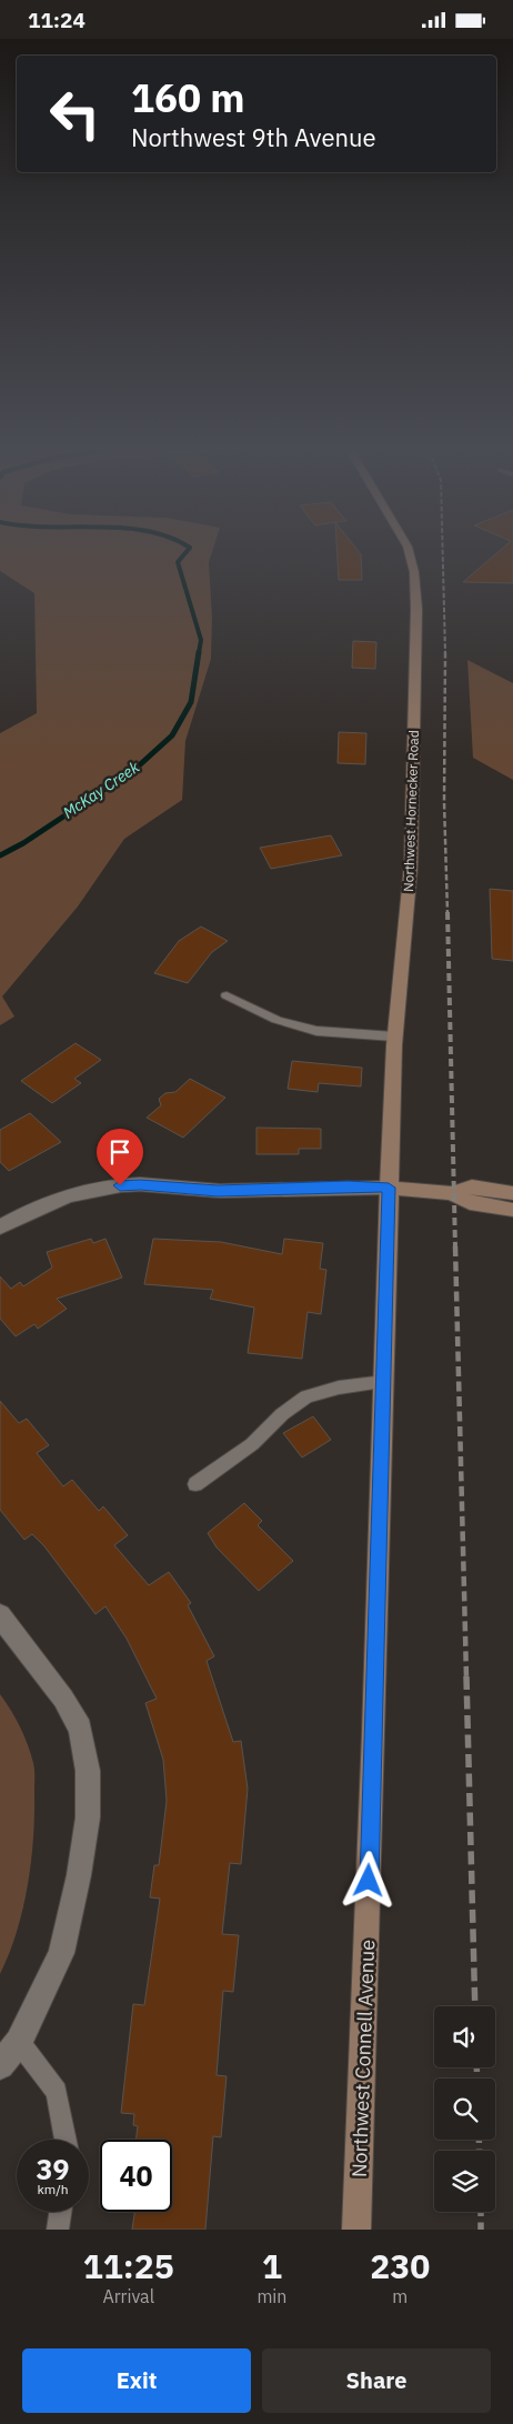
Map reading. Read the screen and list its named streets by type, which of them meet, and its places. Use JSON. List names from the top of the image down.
{
  "streets": {
    "street": ["Northwest Hornecker Road", "Northwest Connell Avenue"]
  },
  "crossings": [
    ["Northwest Hornecker Road", "Northwest Connell Avenue"]
  ],
  "water": ["McKay Creek"],
  "page": {
    "status": "11:24",
    "turn": ["160 m", "Northwest 9th Avenue"],
    "speed": "39 km/h",
    "limit": "40",
    "eta": [
      "11:25",
      "Arrival",
      "1",
      "min",
      "230",
      "m"
    ],
    "buttons": ["Exit", "Share"]
  }
}
